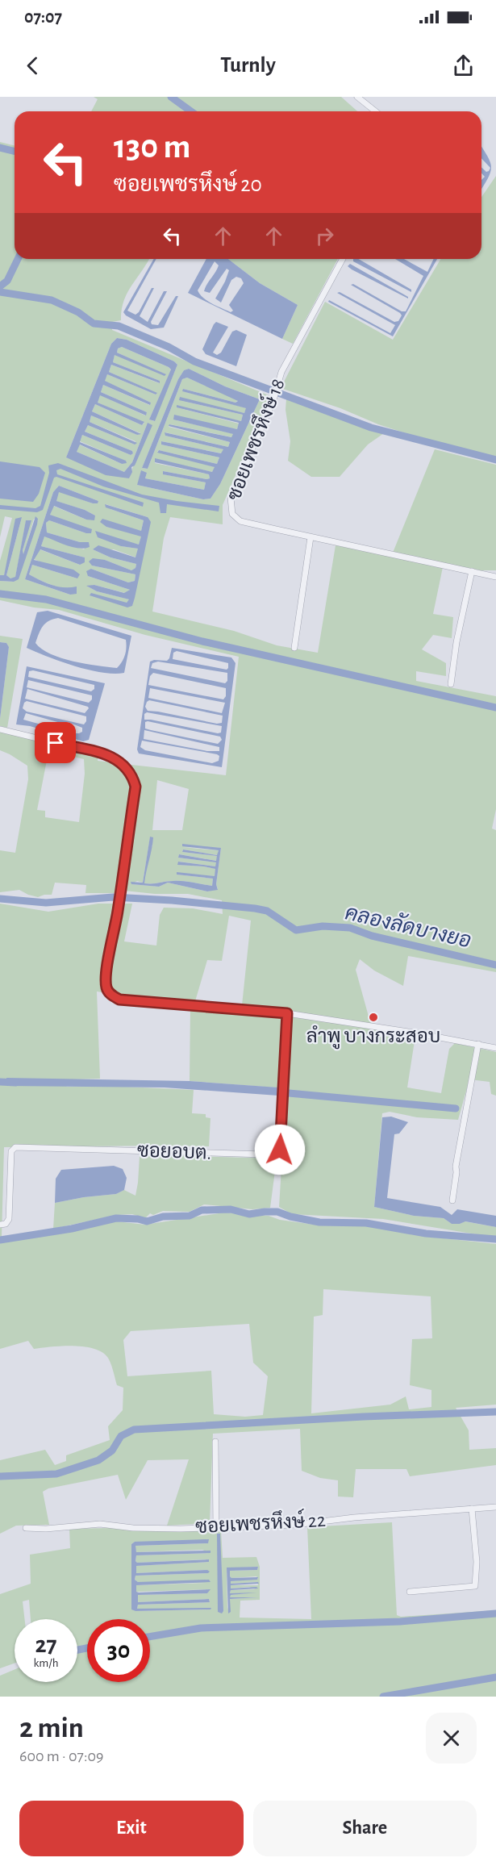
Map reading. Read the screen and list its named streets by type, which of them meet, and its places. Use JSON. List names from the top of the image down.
{
  "streets": {
    "street": ["ซอยเพชรหึงษ์ 18", "ซอยอบต.", "ซอยเพชรหึงษ์ 22"]
  },
  "water": ["คลองลัดบางยอ"],
  "places": ["ลำพู บางกระสอบ"],
  "page": {
    "status": "07:07",
    "header": "Turnly",
    "turn": ["130 m", "ซอยเพชรหึงษ์ 20"],
    "speed": "27 km/h",
    "limit": "30",
    "heading": ["2 min", "600 m · 07:09"],
    "buttons": ["Exit", "Share"]
  }
}
